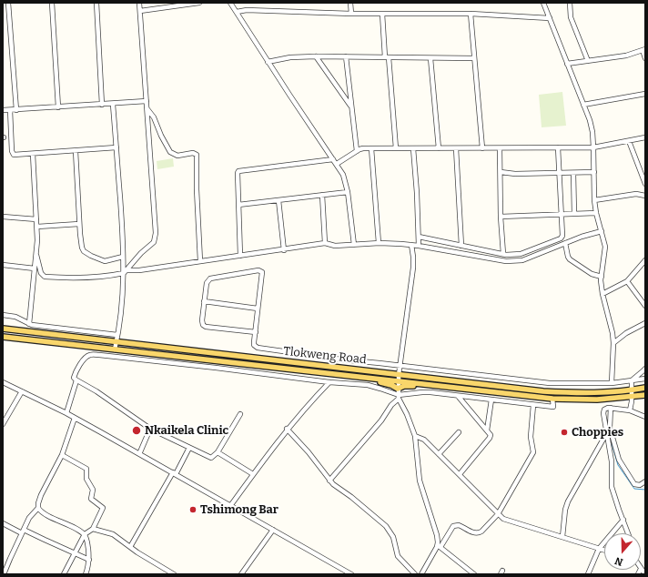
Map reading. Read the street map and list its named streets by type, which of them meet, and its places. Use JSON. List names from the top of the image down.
{
  "streets": {
    "main road": ["Tlokweng Road"]
  },
  "places": ["Nkaikela Clinic", "Choppies", "Tshimong Bar"],
  "north": "bottom"
}
